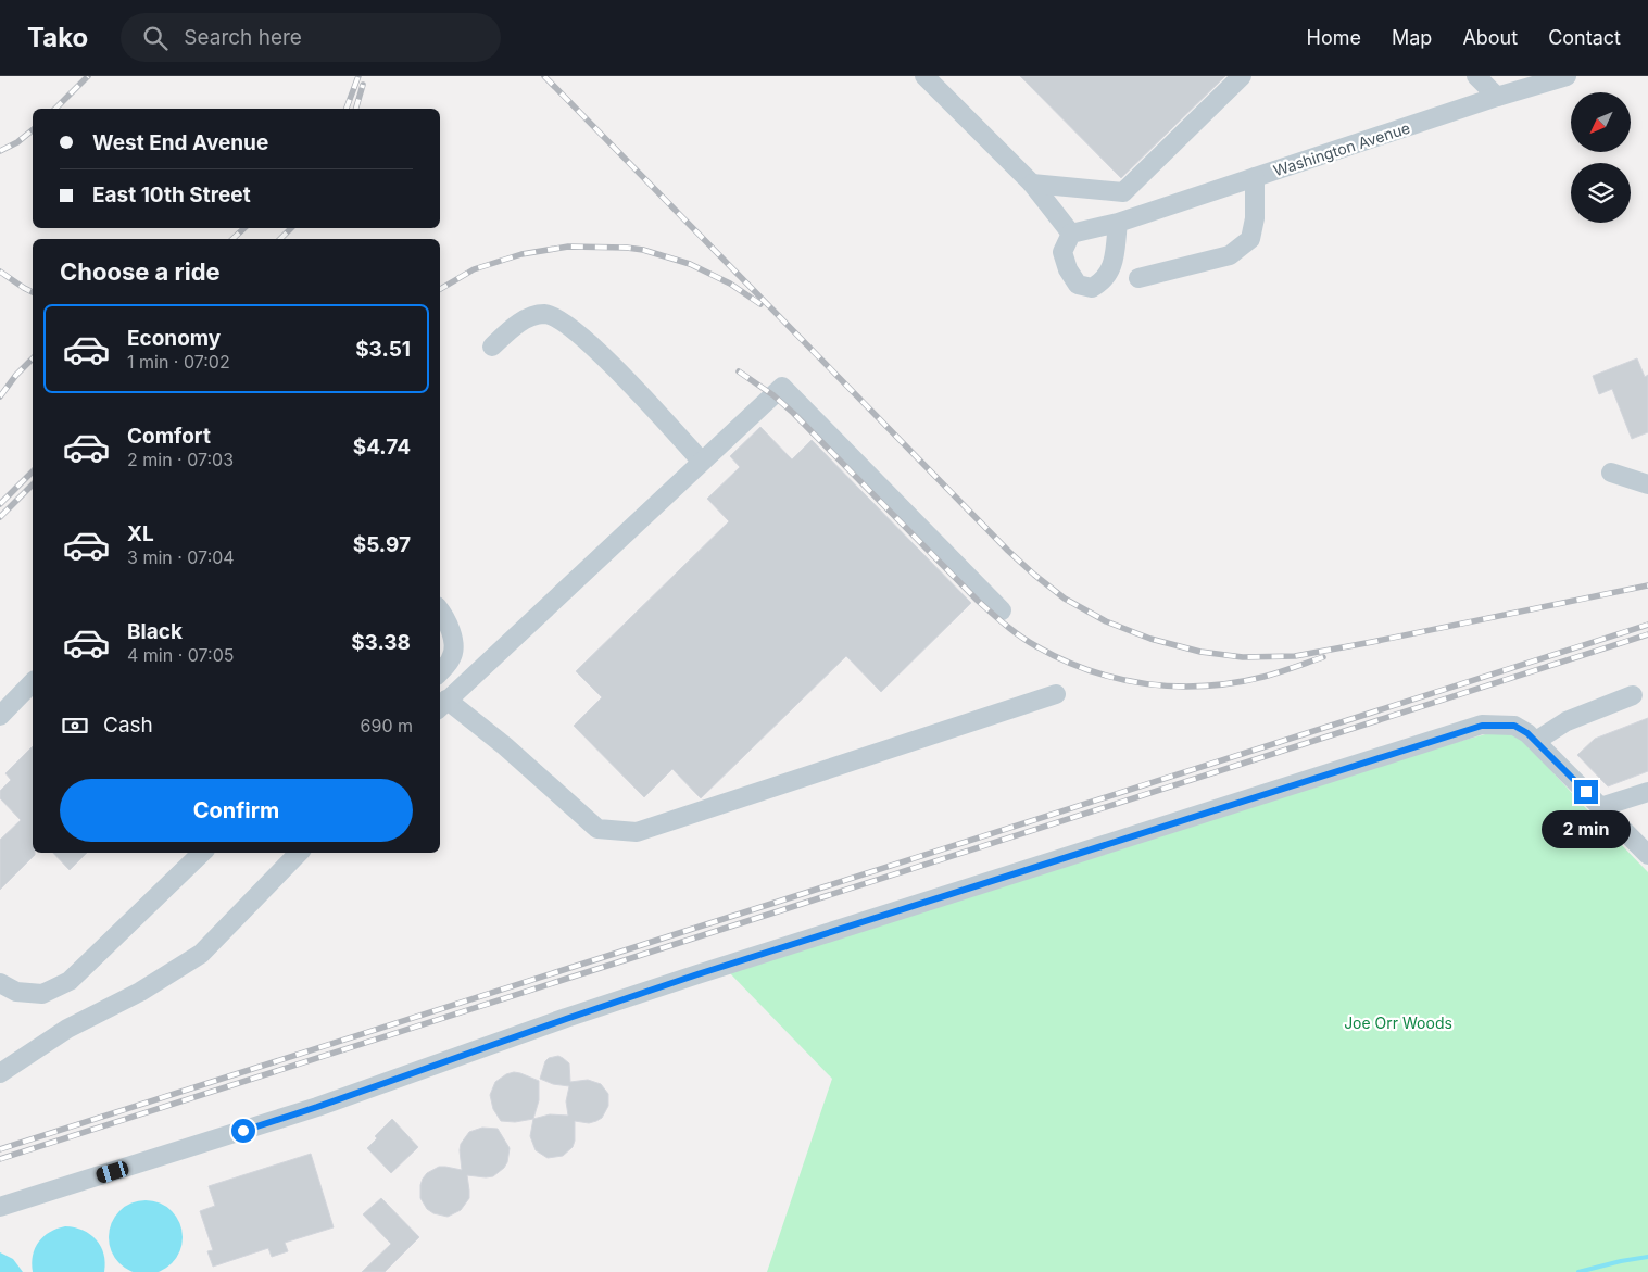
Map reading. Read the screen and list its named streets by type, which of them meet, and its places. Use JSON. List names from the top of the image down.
{
  "streets": {
    "street": ["Washington Avenue"]
  },
  "parks": ["Joe Orr Woods"],
  "north": "bottom left",
  "page": {
    "header": "Tako",
    "search": "Search here",
    "nav": [
      "Home",
      "Map",
      "About",
      "Contact"
    ],
    "banner": ["West End Avenue", "East 10th Street"],
    "heading": "Choose a ride",
    "list": [
      {
        "name": "Economy",
        "note": "1 min · 07:02",
        "value": "$3.51"
      },
      {
        "name": "Comfort",
        "note": "2 min · 07:03",
        "value": "$4.74"
      },
      {
        "name": "XL",
        "note": "3 min · 07:04",
        "value": "$5.97"
      },
      {
        "name": "Black",
        "note": "4 min · 07:05",
        "value": "$3.38"
      }
    ],
    "pay": ["Cash", "690 m"],
    "buttons": "Confirm",
    "bubble": "2 min"
  }
}
